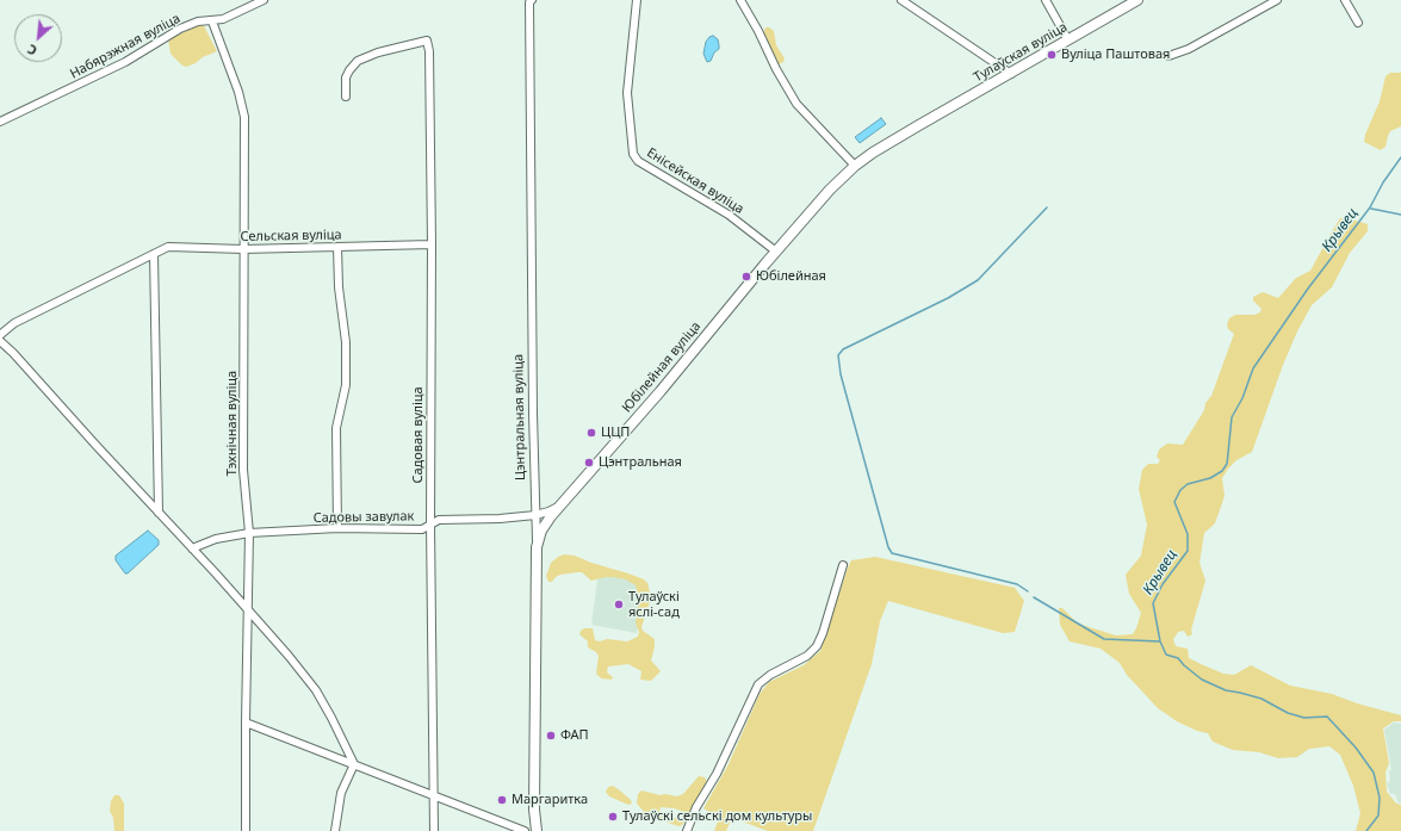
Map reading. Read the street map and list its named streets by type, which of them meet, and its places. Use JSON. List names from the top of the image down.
{
  "streets": {
    "main road": ["Тулаўская вуліца", "Юбілейная вуліца", "Цэнтральная вуліца"],
    "street": [
      "Набярэжная вуліца",
      "Енісейская вуліца",
      "Сельская вуліца",
      "Тэхнічная вуліца",
      "Садовая вуліца",
      "Садовы завулак"
    ]
  },
  "crossings": [
    ["Набярэжная вуліца", "Тэхнічная вуліца"],
    ["Тулаўская вуліца", "Юбілейная вуліца"],
    ["Енісейская вуліца", "Юбілейная вуліца"],
    ["Сельская вуліца", "Тэхнічная вуліца"],
    ["Сельская вуліца", "Садовая вуліца"],
    ["Юбілейная вуліца", "Цэнтральная вуліца"],
    ["Юбілейная вуліца", "Садовы завулак"],
    ["Цэнтральная вуліца", "Садовы завулак"],
    ["Тэхнічная вуліца", "Садовы завулак"],
    ["Садовая вуліца", "Садовы завулак"]
  ],
  "water": ["Крывец"],
  "places": [
    "Вуліца Паштовая",
    "Юбілейная",
    "ЦЦП",
    "Цэнтральная",
    "Тулаўскі яслі-сад",
    "ФАП",
    "Маргаритка",
    "Тулаўскі сельскі дом культуры"
  ],
  "north": "bottom left"
}
